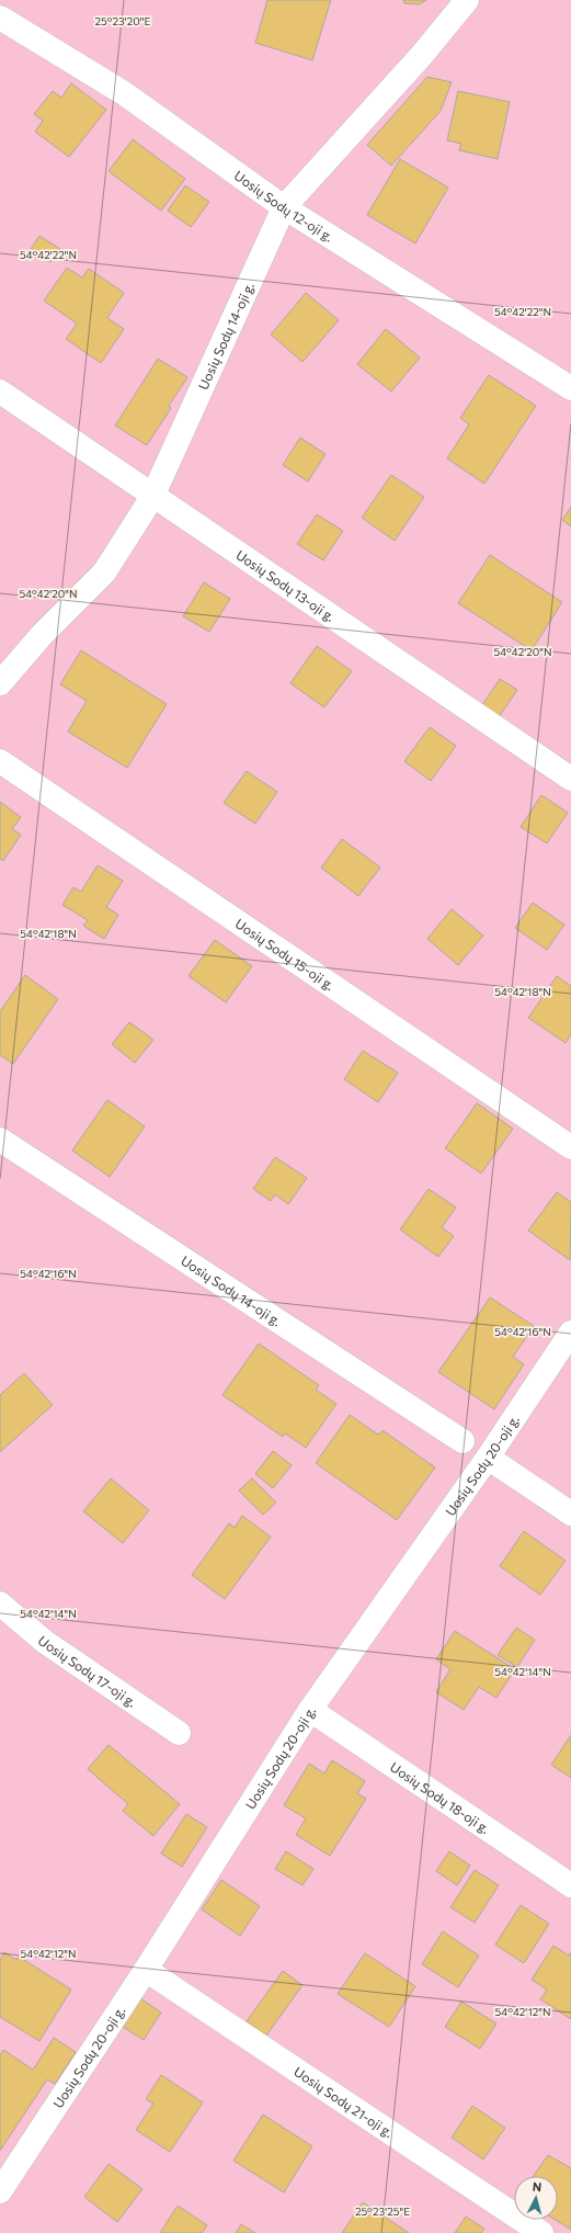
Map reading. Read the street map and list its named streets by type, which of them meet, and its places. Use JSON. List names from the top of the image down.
{
  "streets": {
    "street": [
      "Uosių Sodų 12-oji g.",
      "Uosių Sodų 14-oji g.",
      "Uosių Sodų 13-oji g.",
      "Uosių Sodų 15-oji g.",
      "Uosių Sodų 20-oji g.",
      "Uosių Sodų 17-oji g.",
      "Uosių Sodų 18-oji g.",
      "Uosių Sodų 21-oji g."
    ]
  },
  "crossings": [
    ["Uosių Sodų 12-oji g.", "Uosių Sodų 14-oji g."],
    ["Uosių Sodų 14-oji g.", "Uosių Sodų 13-oji g."],
    ["Uosių Sodų 20-oji g.", "Uosių Sodų 18-oji g."],
    ["Uosių Sodų 20-oji g.", "Uosių Sodų 21-oji g."]
  ],
  "north": "top",
  "coordinates": [
    "25°23'20\"E",
    "54°42'22\"N",
    "54°42'20\"N",
    "54°42'18\"N",
    "54°42'16\"N",
    "54°42'14\"N",
    "54°42'12\"N",
    "25°23'25\"E"
  ]
}
